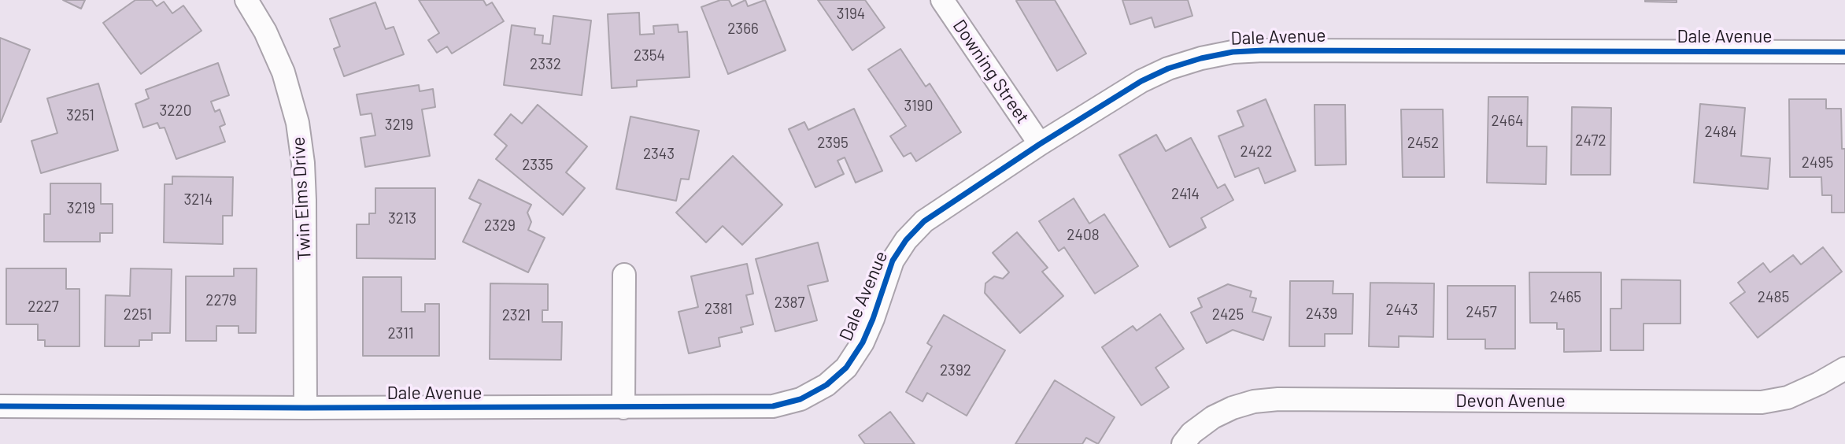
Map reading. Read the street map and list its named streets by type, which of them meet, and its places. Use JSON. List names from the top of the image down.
{
  "streets": {
    "street": [
      "Dale Avenue",
      "Downing Street",
      "Twin Elms Drive",
      "Devon Avenue"
    ]
  },
  "crossings": [
    ["Dale Avenue", "Downing Street"],
    ["Dale Avenue", "Twin Elms Drive"]
  ],
  "house_numbers": [
    "3194",
    "2366",
    "2354",
    "2332",
    "3190",
    "3220",
    "3251",
    "2464",
    "3219",
    "2484",
    "2472",
    "2395",
    "2452",
    "2422",
    "2343",
    "2495",
    "2335",
    "2414",
    "3214",
    "3219",
    "3213",
    "2329",
    "2408",
    "2465",
    "2485",
    "2279",
    "2387",
    "2227",
    "2381",
    "2443",
    "2457",
    "2439",
    "2251",
    "2425",
    "2321",
    "2311",
    "2392"
  ]
}
